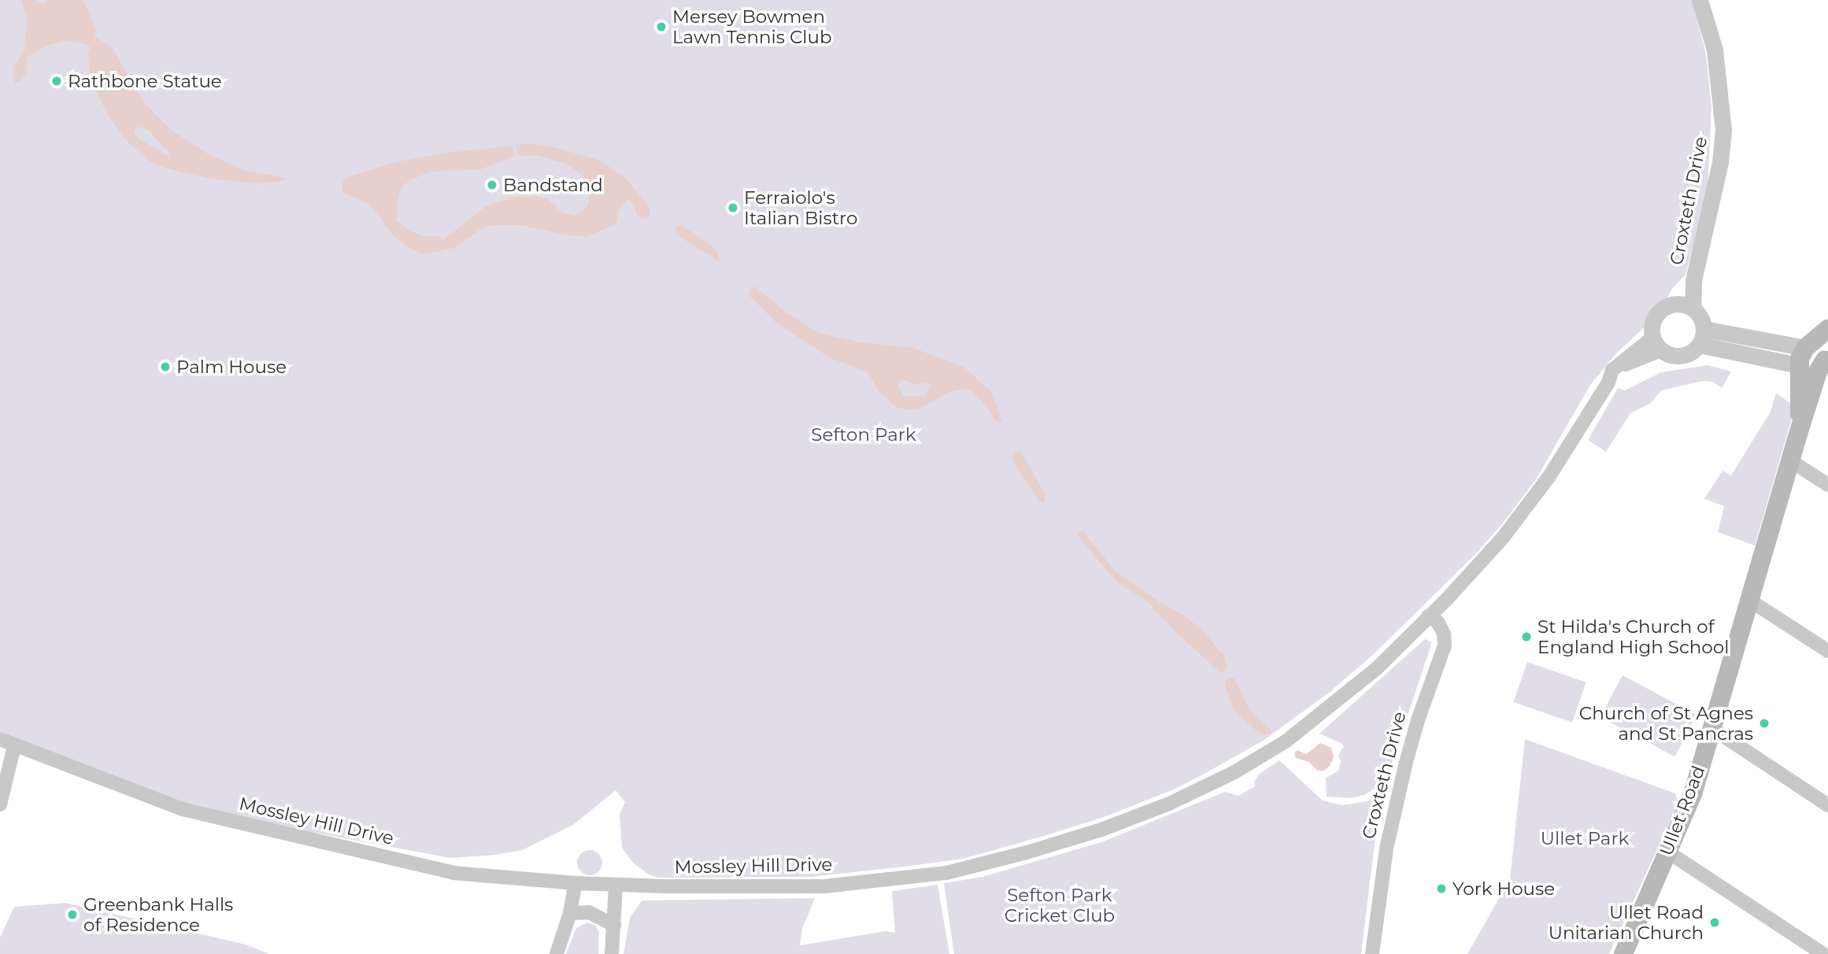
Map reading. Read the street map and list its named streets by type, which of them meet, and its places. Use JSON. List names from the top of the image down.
{
  "streets": {
    "main road": ["Ullet Road"],
    "street": ["Croxteth Drive", "Mossley Hill Drive"]
  },
  "crossings": [
    ["Croxteth Drive", "Mossley Hill Drive"]
  ],
  "parks": ["Sefton Park", "Ullet Park", "Sefton Park Cricket Club"],
  "places": [
    "Mersey Bowmen Lawn Tennis Club",
    "Rathbone Statue",
    "Bandstand",
    "Ferraiolo's Italian Bistro",
    "Palm House",
    "St Hilda's Church of England High School",
    "Church of St Agnes and St Pancras",
    "York House",
    "Greenbank Halls of Residence",
    "Ullet Road Unitarian Church"
  ]
}
